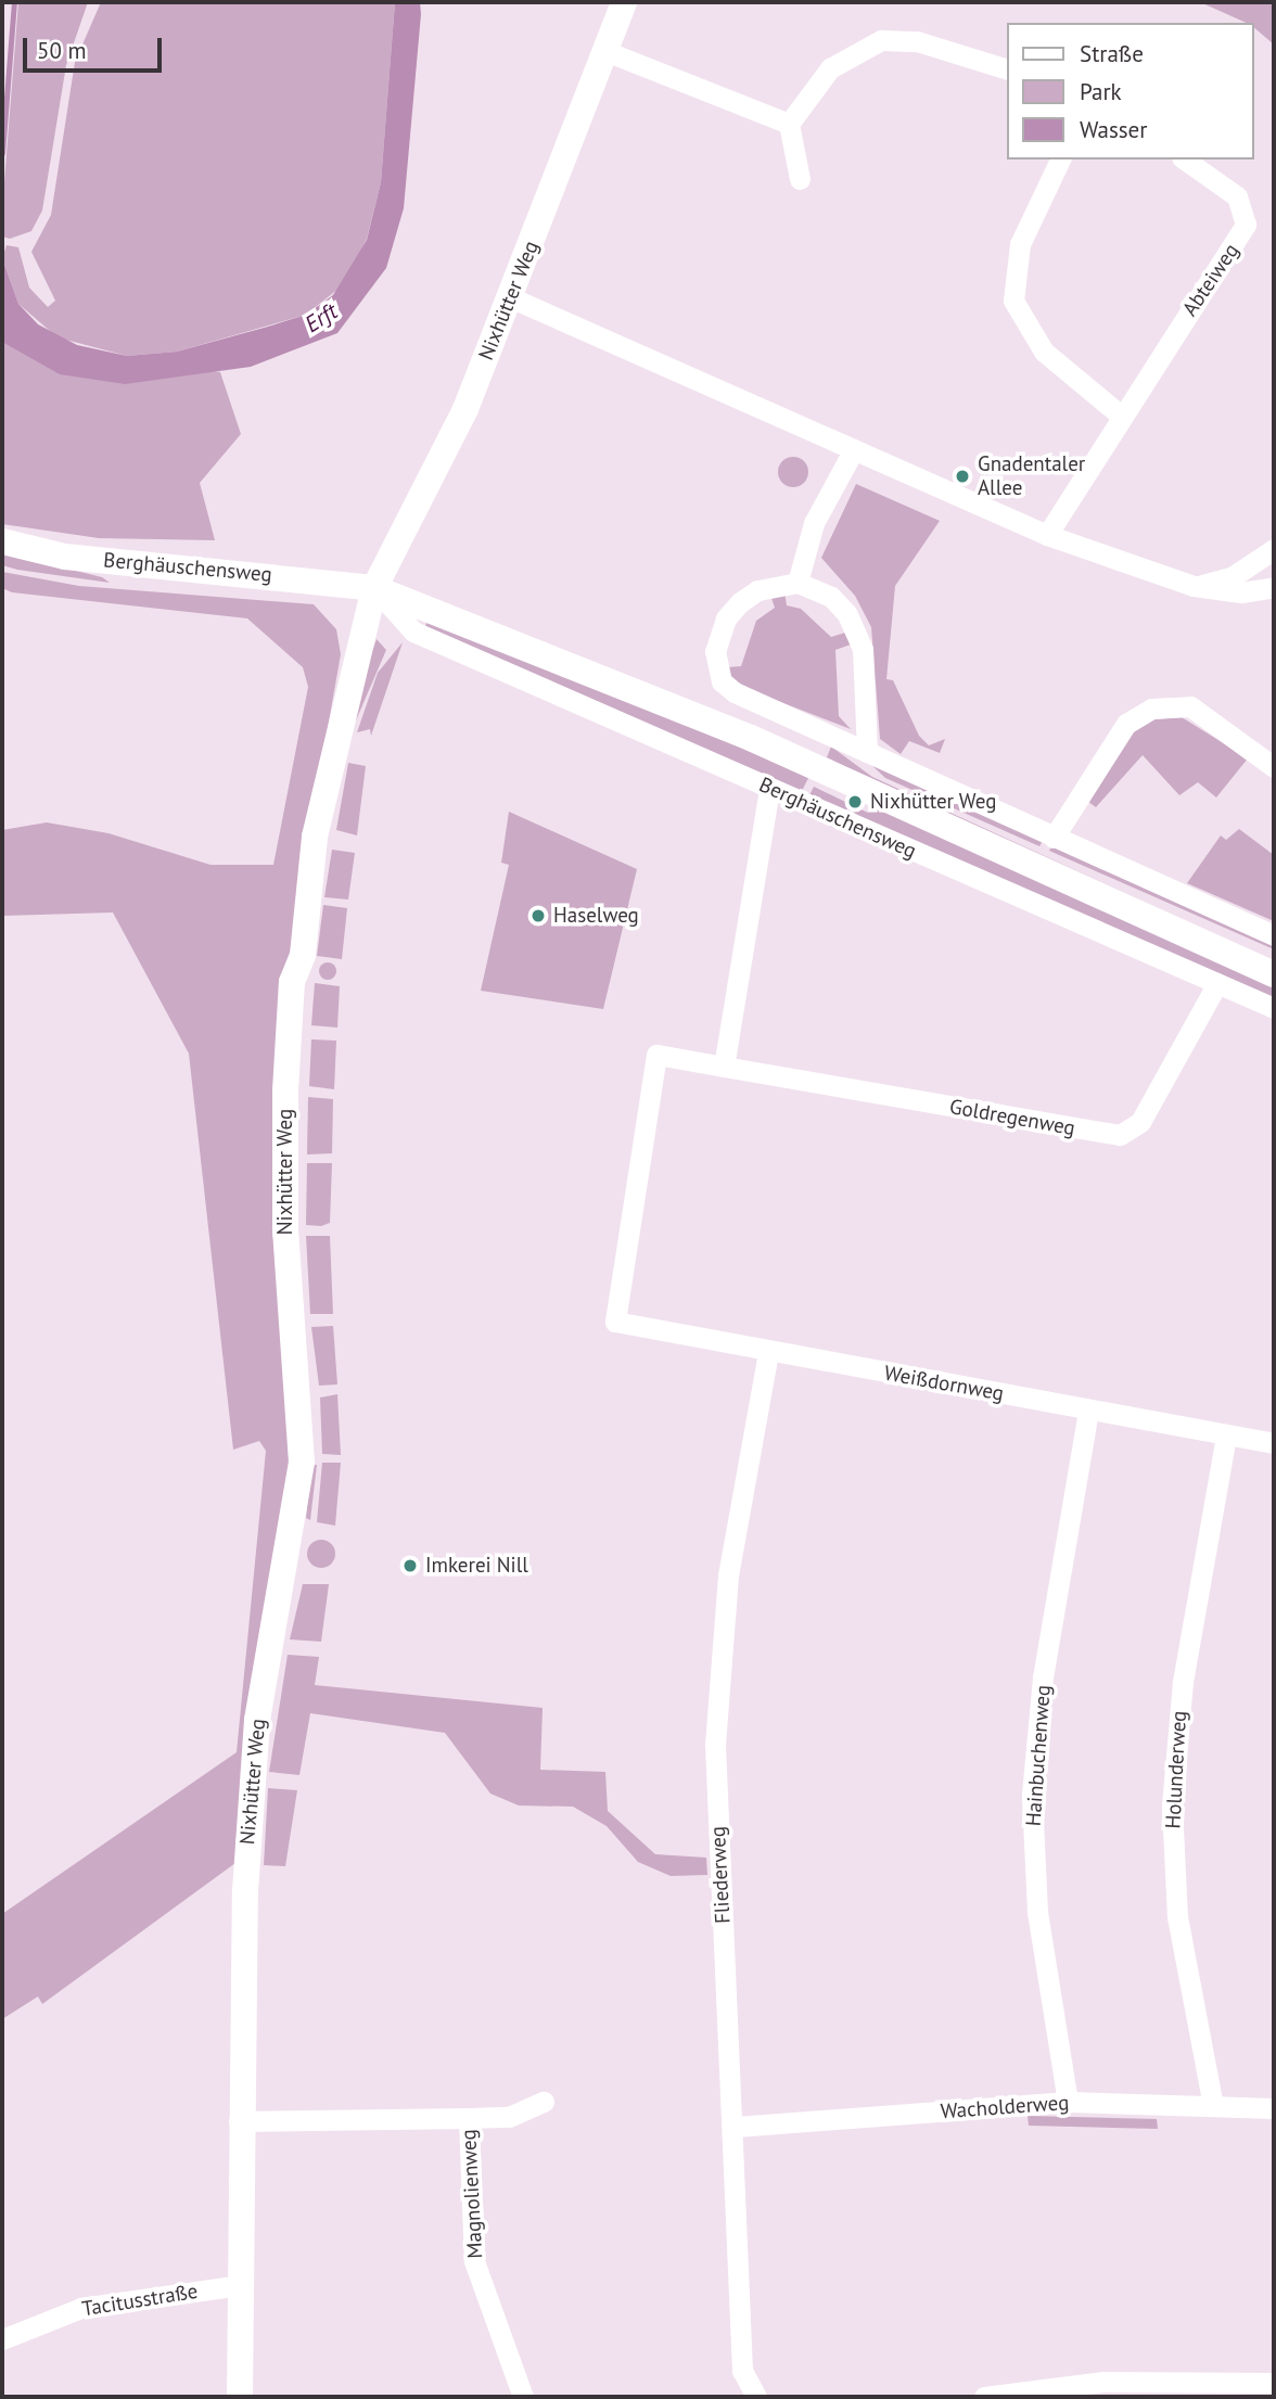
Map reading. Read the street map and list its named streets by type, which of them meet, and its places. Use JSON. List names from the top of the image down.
{
  "streets": {
    "main road": ["Nixhütter Weg", "Berghäuschensweg"],
    "street": [
      "Abteiweg",
      "Goldregenweg",
      "Weißdornweg",
      "Hainbuchenweg",
      "Holunderweg",
      "Fliederweg",
      "Wacholderweg",
      "Magnolienweg",
      "Tacitusstraße"
    ]
  },
  "crossings": [
    ["Nixhütter Weg", "Berghäuschensweg"],
    ["Nixhütter Weg", "Magnolienweg"],
    ["Nixhütter Weg", "Tacitusstraße"],
    ["Berghäuschensweg", "Goldregenweg"],
    ["Goldregenweg", "Weißdornweg"],
    ["Weißdornweg", "Hainbuchenweg"],
    ["Weißdornweg", "Holunderweg"],
    ["Weißdornweg", "Fliederweg"],
    ["Hainbuchenweg", "Wacholderweg"],
    ["Holunderweg", "Wacholderweg"],
    ["Fliederweg", "Wacholderweg"]
  ],
  "water": ["Erft"],
  "places": [
    "Gnadentaler Allee",
    "Nixhütter Weg",
    "Haselweg",
    "Imkerei Nill"
  ],
  "legend": ["Straße", "Park", "Wasser"],
  "scale_bar": "50 m"
}
